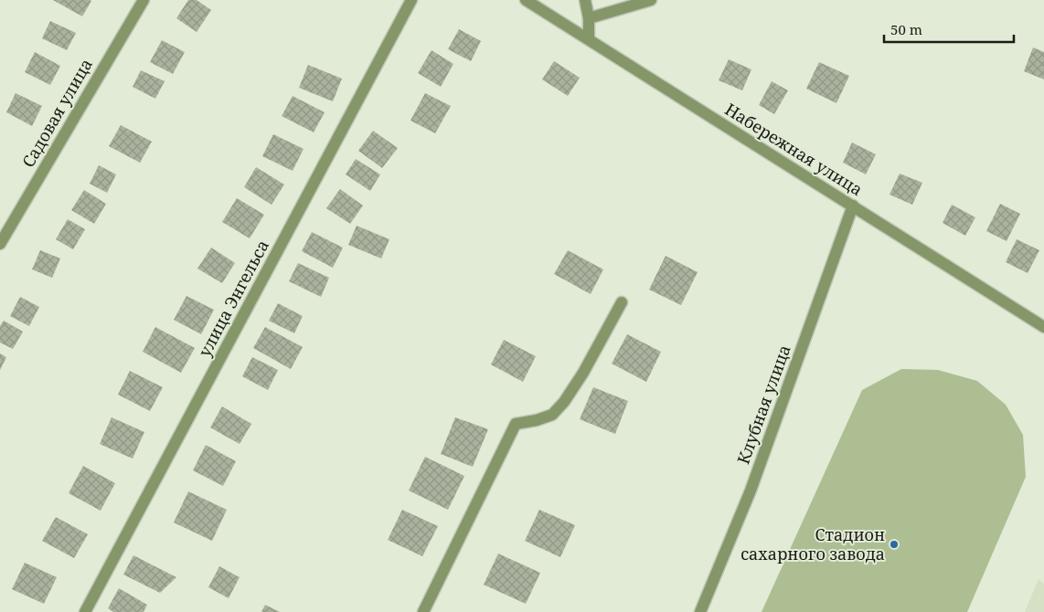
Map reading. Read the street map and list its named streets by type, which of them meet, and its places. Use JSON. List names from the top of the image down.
{
  "streets": {
    "street": [
      "Садовая улица",
      "Набережная улица",
      "улица Энгельса",
      "Клубная улица"
    ]
  },
  "crossings": [
    ["Набережная улица", "Клубная улица"]
  ],
  "places": ["Стадион сахарного завода"],
  "scale_bar": "50 m"
}
